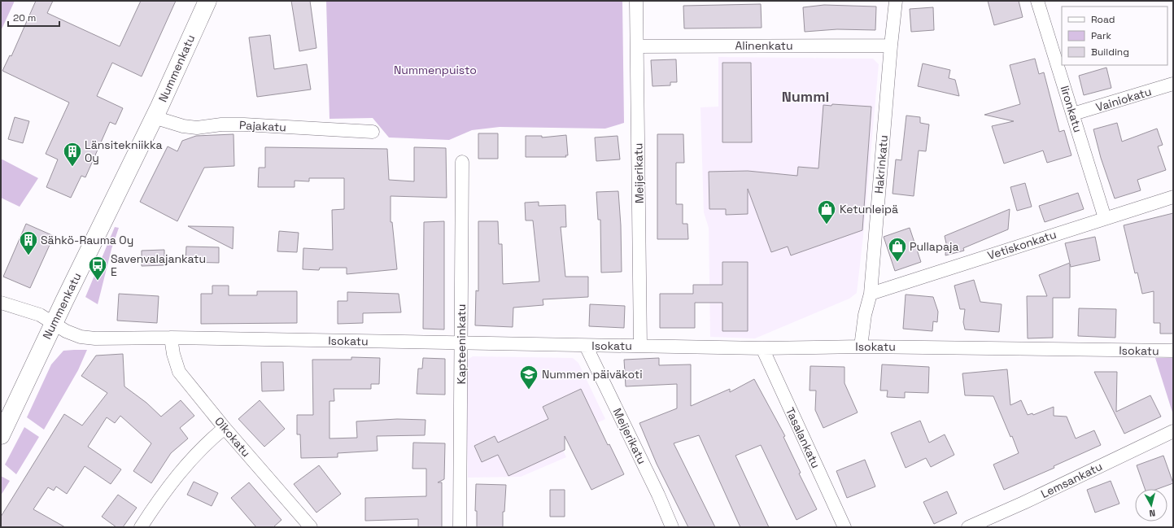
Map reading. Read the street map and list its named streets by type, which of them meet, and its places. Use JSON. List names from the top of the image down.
{
  "streets": {
    "main road": ["Nummenkatu"],
    "street": [
      "Alinenkatu",
      "Vainiokatu",
      "Iironkatu",
      "Pajakatu",
      "Hakrinkatu",
      "Meijerikatu",
      "Vetiskonkatu",
      "Isokatu",
      "Kapteeninkatu",
      "Oikokatu",
      "Tasalankatu",
      "Lemsankatu"
    ]
  },
  "crossings": [
    ["Alinenkatu", "Hakrinkatu"],
    ["Alinenkatu", "Meijerikatu"],
    ["Nummenkatu", "Pajakatu"],
    ["Nummenkatu", "Isokatu"],
    ["Vainiokatu", "Iironkatu"],
    ["Iironkatu", "Vetiskonkatu"],
    ["Hakrinkatu", "Vetiskonkatu"],
    ["Hakrinkatu", "Isokatu"],
    ["Meijerikatu", "Isokatu"],
    ["Isokatu", "Kapteeninkatu"],
    ["Isokatu", "Oikokatu"],
    ["Isokatu", "Tasalankatu"]
  ],
  "districts": ["Nummi"],
  "parks": ["Nummenpuisto"],
  "places": {
    "building": ["Länsitekniikka Oy", "Sähkö-Rauma Oy"],
    "shop": ["Ketunleipä", "Pullapaja"],
    "bus stop": ["Savenvalajankatu E"],
    "school or university": ["Nummen päiväkoti"]
  },
  "legend": ["Road", "Park", "Building"],
  "scale_bar": "20 m",
  "north": "bottom"
}
